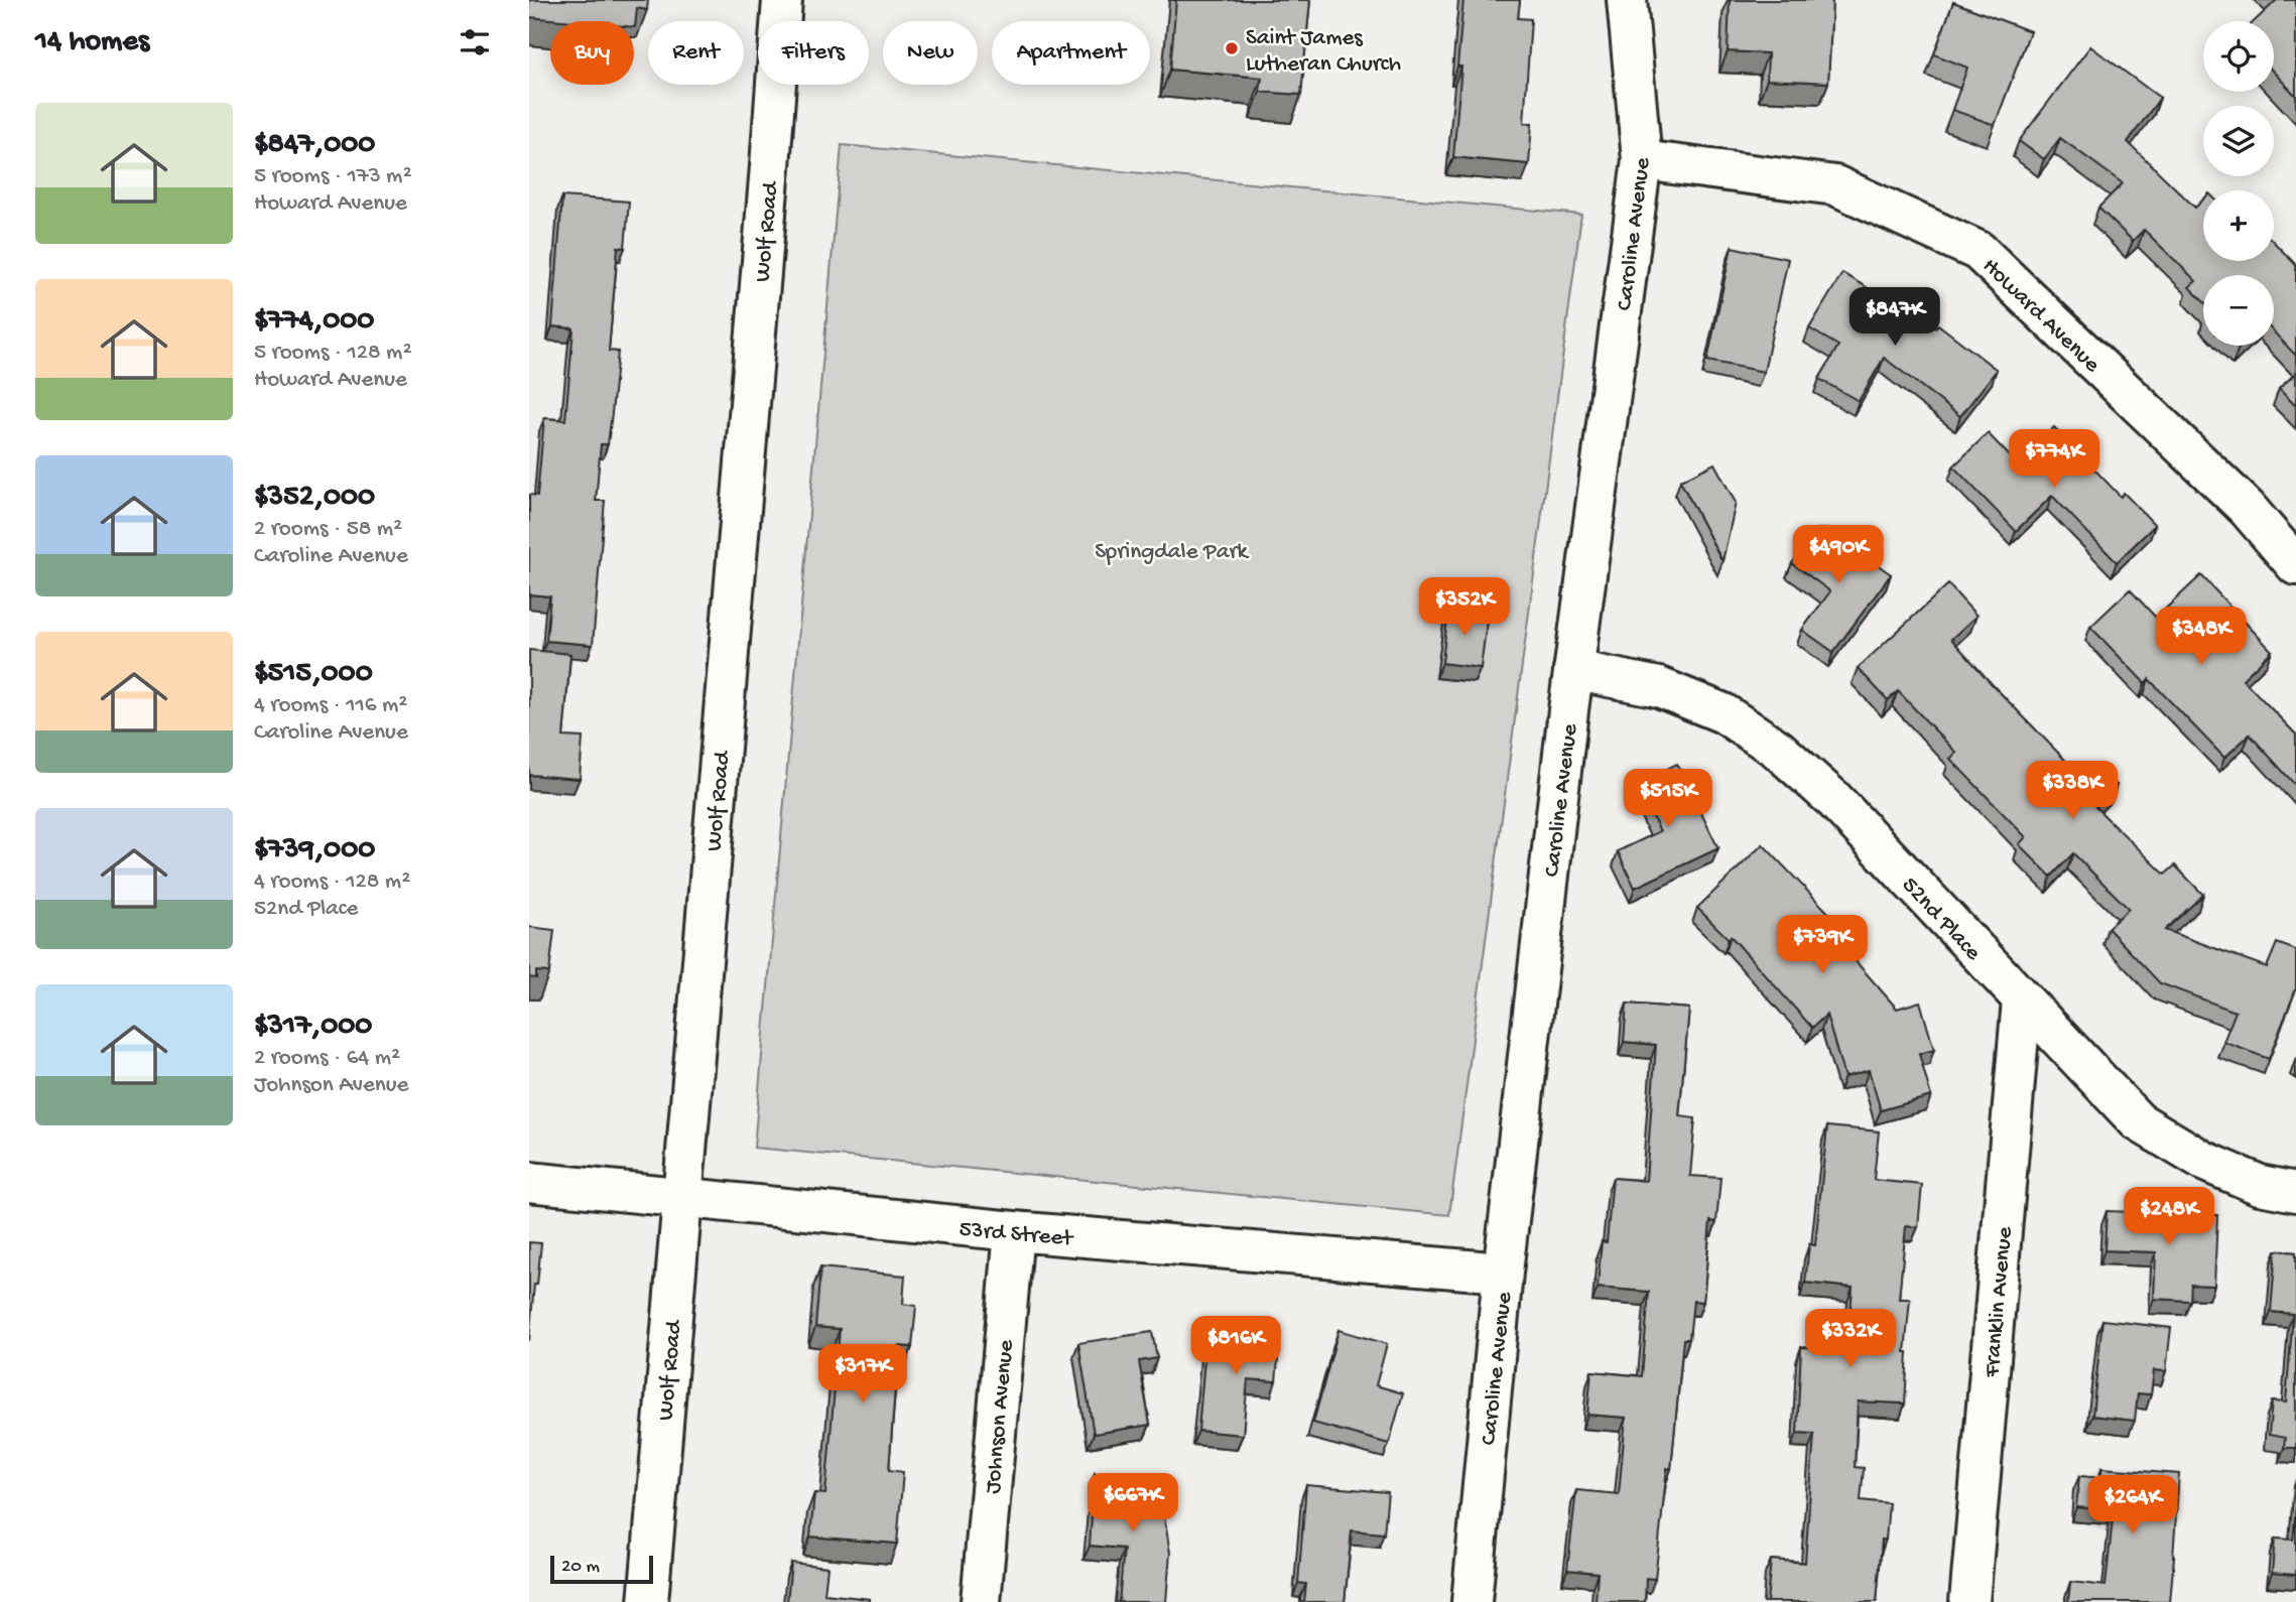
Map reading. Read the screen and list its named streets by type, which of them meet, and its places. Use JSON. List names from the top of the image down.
{
  "streets": {
    "street": [
      "Wolf Road",
      "Caroline Avenue",
      "Howard Avenue",
      "52nd Place",
      "53rd Street",
      "Franklin Avenue",
      "Johnson Avenue"
    ]
  },
  "crossings": [
    ["Wolf Road", "53rd Street"],
    ["Caroline Avenue", "Howard Avenue"],
    ["Caroline Avenue", "52nd Place"],
    ["Caroline Avenue", "53rd Street"],
    ["52nd Place", "Franklin Avenue"],
    ["53rd Street", "Johnson Avenue"]
  ],
  "parks": ["Springdale Park"],
  "places": ["Saint James Lutheran Church"],
  "scale_bar": "20 m",
  "page": {
    "heading": "14 homes",
    "map_buttons": ["+", "−"],
    "chip": [
      "Buy",
      "Rent",
      "Filters",
      "New",
      "Apartment"
    ],
    "list": [
      {
        "name": "$847,000",
        "note": "5 rooms · 173 m² · Howard Avenue"
      },
      {
        "name": "$774,000",
        "note": "5 rooms · 128 m² · Howard Avenue"
      },
      {
        "name": "$352,000",
        "note": "2 rooms · 58 m² · Caroline Avenue"
      },
      {
        "name": "$515,000",
        "note": "4 rooms · 116 m² · Caroline Avenue"
      },
      {
        "name": "$739,000",
        "note": "4 rooms · 128 m² · 52nd Place"
      },
      {
        "name": "$317,000",
        "note": "2 rooms · 64 m² · Johnson Avenue"
      }
    ],
    "price": [
      "$847K",
      "$774K",
      "$490K",
      "$352K",
      "$348K",
      "$338K",
      "$515K",
      "$739K",
      "$248K",
      "$332K",
      "$816K",
      "$317K",
      "$667K",
      "$264K"
    ],
    "scale": "20 m"
  }
}
